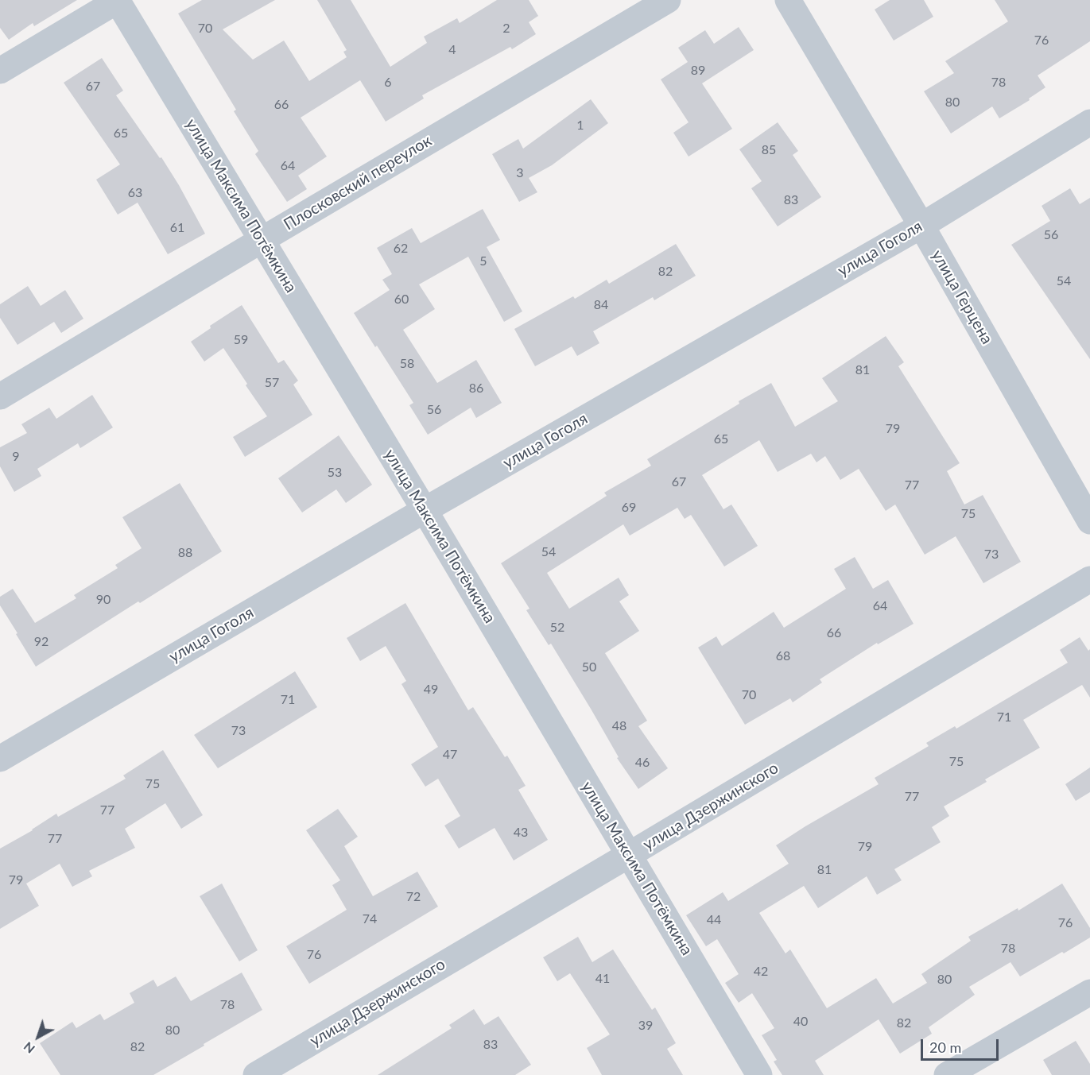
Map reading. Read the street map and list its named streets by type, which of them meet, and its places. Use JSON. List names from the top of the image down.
{
  "streets": {
    "street": [
      "Плосковский переулок",
      "улица Максима Потёмкина",
      "улица Гоголя",
      "улица Герцена",
      "улица Дзержинского"
    ]
  },
  "crossings": [
    ["Плосковский переулок", "улица Максима Потёмкина"],
    ["улица Максима Потёмкина", "улица Гоголя"],
    ["улица Максима Потёмкина", "улица Дзержинского"],
    ["улица Гоголя", "улица Герцена"]
  ],
  "house_numbers": [
    "70",
    "2",
    "76",
    "4",
    "89",
    "6",
    "78",
    "67",
    "80",
    "66",
    "1",
    "65",
    "85",
    "64",
    "3",
    "63",
    "83",
    "61",
    "56",
    "62",
    "5",
    "82",
    "54",
    "60",
    "84",
    "59",
    "58",
    "81",
    "57",
    "86",
    "56",
    "79",
    "65",
    "9",
    "53",
    "67",
    "77",
    "69",
    "75",
    "54",
    "88",
    "73",
    "90",
    "64",
    "52",
    "66",
    "92",
    "68",
    "50",
    "49",
    "70",
    "71",
    "71",
    "48",
    "73",
    "47",
    "75",
    "46",
    "75",
    "77",
    "77",
    "43",
    "77",
    "79",
    "81",
    "79",
    "72",
    "74",
    "44",
    "76",
    "78",
    "76",
    "42",
    "41",
    "80",
    "78",
    "40",
    "82",
    "39",
    "80",
    "83",
    "82"
  ],
  "scale_bar": "20 m",
  "north": "bottom left"
}
